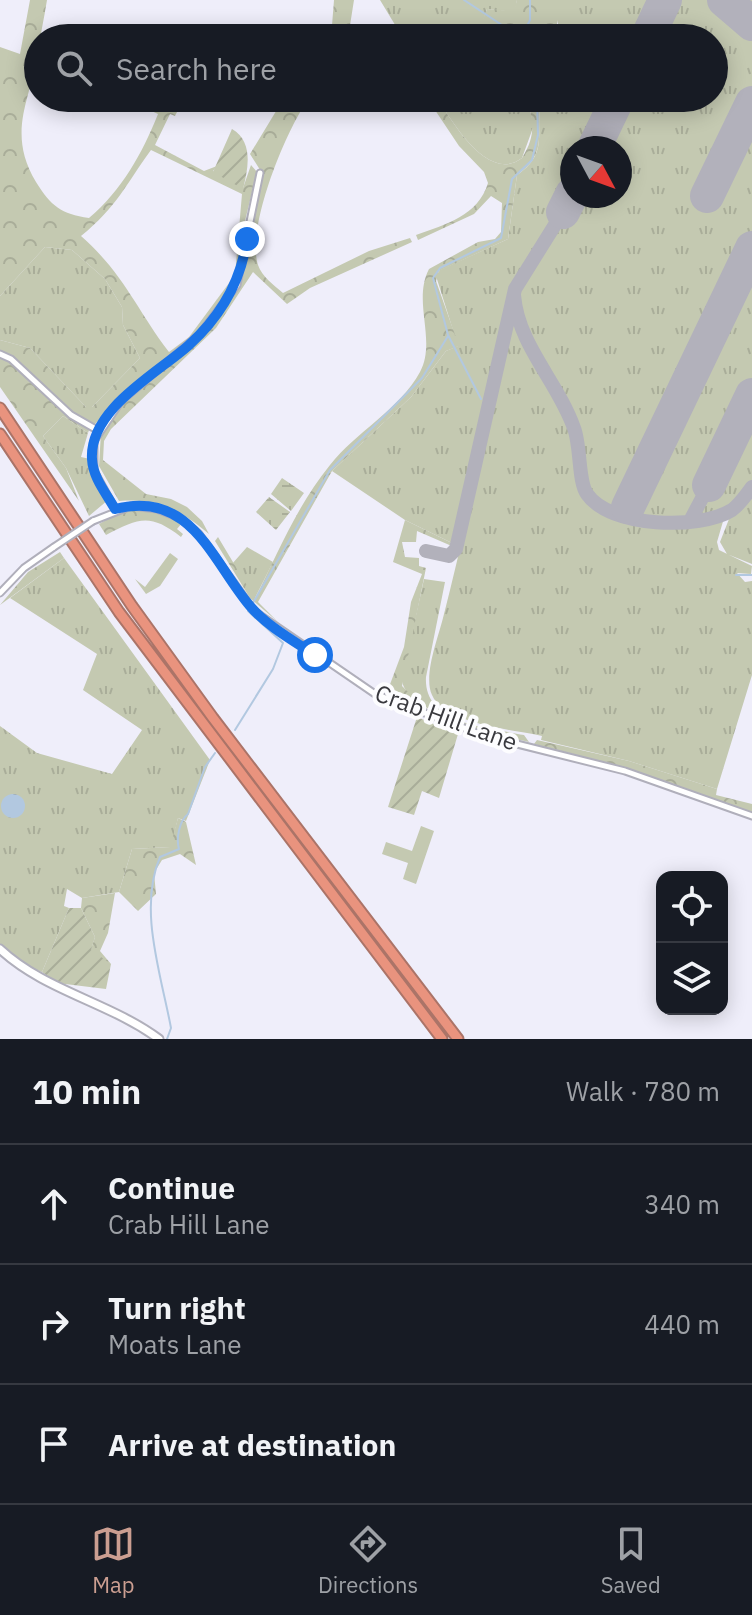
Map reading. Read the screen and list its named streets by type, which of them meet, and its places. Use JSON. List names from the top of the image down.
{
  "streets": {
    "street": ["Crab Hill Lane"]
  },
  "north": "bottom right",
  "page": {
    "search": "Search here",
    "heading": ["10 min", "Walk · 780 m"],
    "list": [
      ["Continue", "Crab Hill Lane", "340 m"],
      ["Turn right", "Moats Lane", "440 m"],
      "Arrive at destination"
    ],
    "nav": ["Map", "Directions", "Saved"]
  }
}
